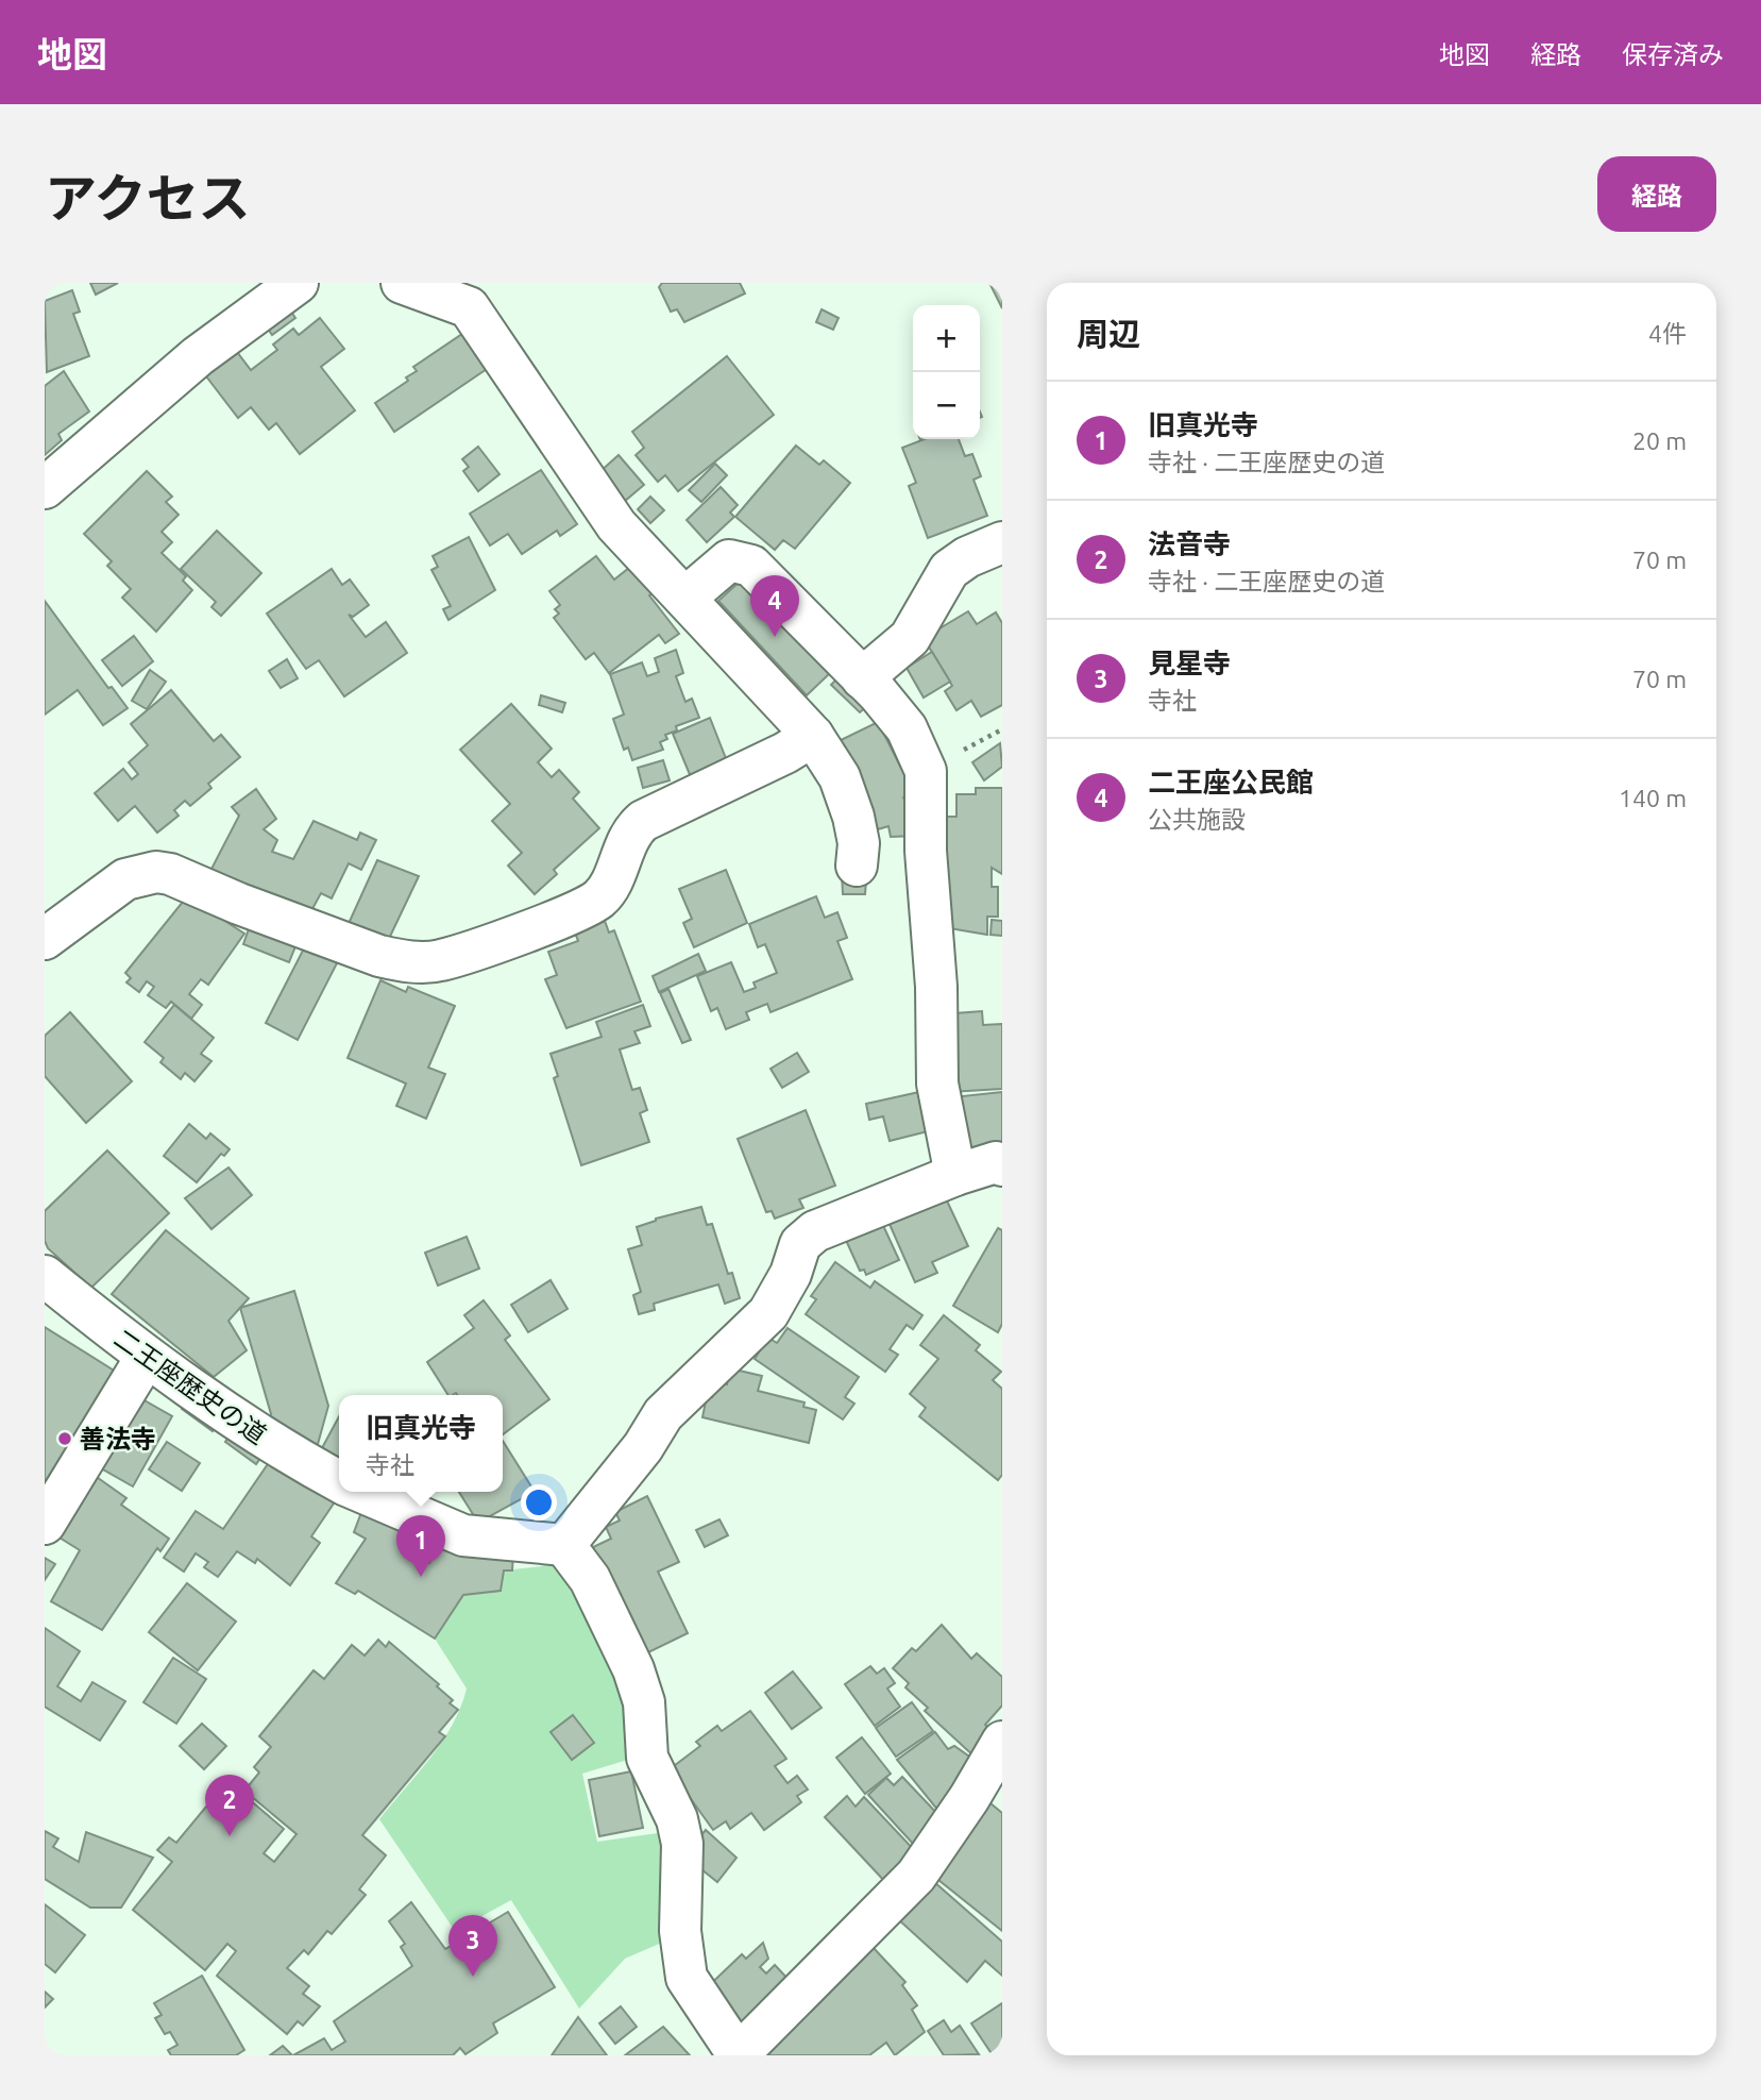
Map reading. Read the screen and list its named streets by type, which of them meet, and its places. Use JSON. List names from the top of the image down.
{
  "streets": {
    "street": ["二王座歴史の道"]
  },
  "places": ["善法寺"],
  "page": {
    "header": "地図",
    "nav": ["地図", "経路", "保存済み"],
    "title": "アクセス",
    "buttons": "経路",
    "heading": ["周辺", "4件"],
    "map_buttons": ["+", "−"],
    "list": [
      {
        "mark": "1",
        "name": "旧真光寺",
        "note": "寺社 · 二王座歴史の道",
        "value": "20 m"
      },
      {
        "mark": "2",
        "name": "法音寺",
        "note": "寺社 · 二王座歴史の道",
        "value": "70 m"
      },
      {
        "mark": "3",
        "name": "見星寺",
        "note": "寺社",
        "value": "70 m"
      },
      {
        "mark": "4",
        "name": "二王座公民館",
        "note": "公共施設",
        "value": "140 m"
      }
    ],
    "pins": [
      "4",
      "1",
      "2",
      "3"
    ],
    "popup": ["旧真光寺", "寺社"]
  }
}
